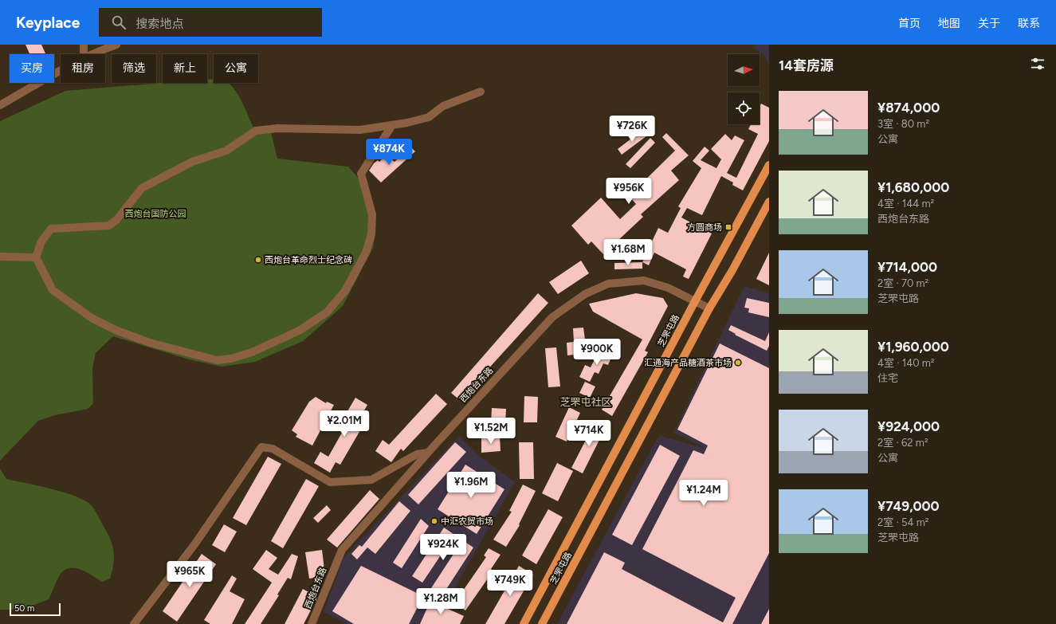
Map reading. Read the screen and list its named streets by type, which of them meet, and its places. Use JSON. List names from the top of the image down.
{
  "streets": {
    "main road": ["芝罘屯路"],
    "street": ["西炮台东路"]
  },
  "crossings": [
    ["芝罘屯路", "西炮台东路"]
  ],
  "districts": ["芝罘屯社区"],
  "parks": ["西炮台国防公园"],
  "places": {
    "transit": ["方圆商场"],
    "other": ["西炮台革命烈士纪念碑", "汇通海产品糖酒茶市场", "中汇农贸市场"]
  },
  "scale_bar": "50 m",
  "north": "right",
  "page": {
    "header": "Keyplace",
    "search": "搜索地点",
    "nav": [
      "首页",
      "地图",
      "关于",
      "联系"
    ],
    "heading": "14套房源",
    "chip": [
      "买房",
      "租房",
      "筛选",
      "新上",
      "公寓"
    ],
    "list": [
      {
        "name": "¥874,000",
        "note": "3室 · 80 m² · 公寓"
      },
      {
        "name": "¥1,680,000",
        "note": "4室 · 144 m² · 西炮台东路"
      },
      {
        "name": "¥714,000",
        "note": "2室 · 70 m² · 芝罘屯路"
      },
      {
        "name": "¥1,960,000",
        "note": "4室 · 140 m² · 住宅"
      },
      {
        "name": "¥924,000",
        "note": "2室 · 62 m² · 公寓"
      },
      {
        "name": "¥749,000",
        "note": "2室 · 54 m² · 芝罘屯路"
      }
    ],
    "price": [
      "¥726K",
      "¥874K",
      "¥956K",
      "¥1.68M",
      "¥900K",
      "¥2.01M",
      "¥1.52M",
      "¥714K",
      "¥1.96M",
      "¥1.24M",
      "¥924K",
      "¥965K",
      "¥749K",
      "¥1.28M"
    ],
    "scale": "50 m"
  }
}
